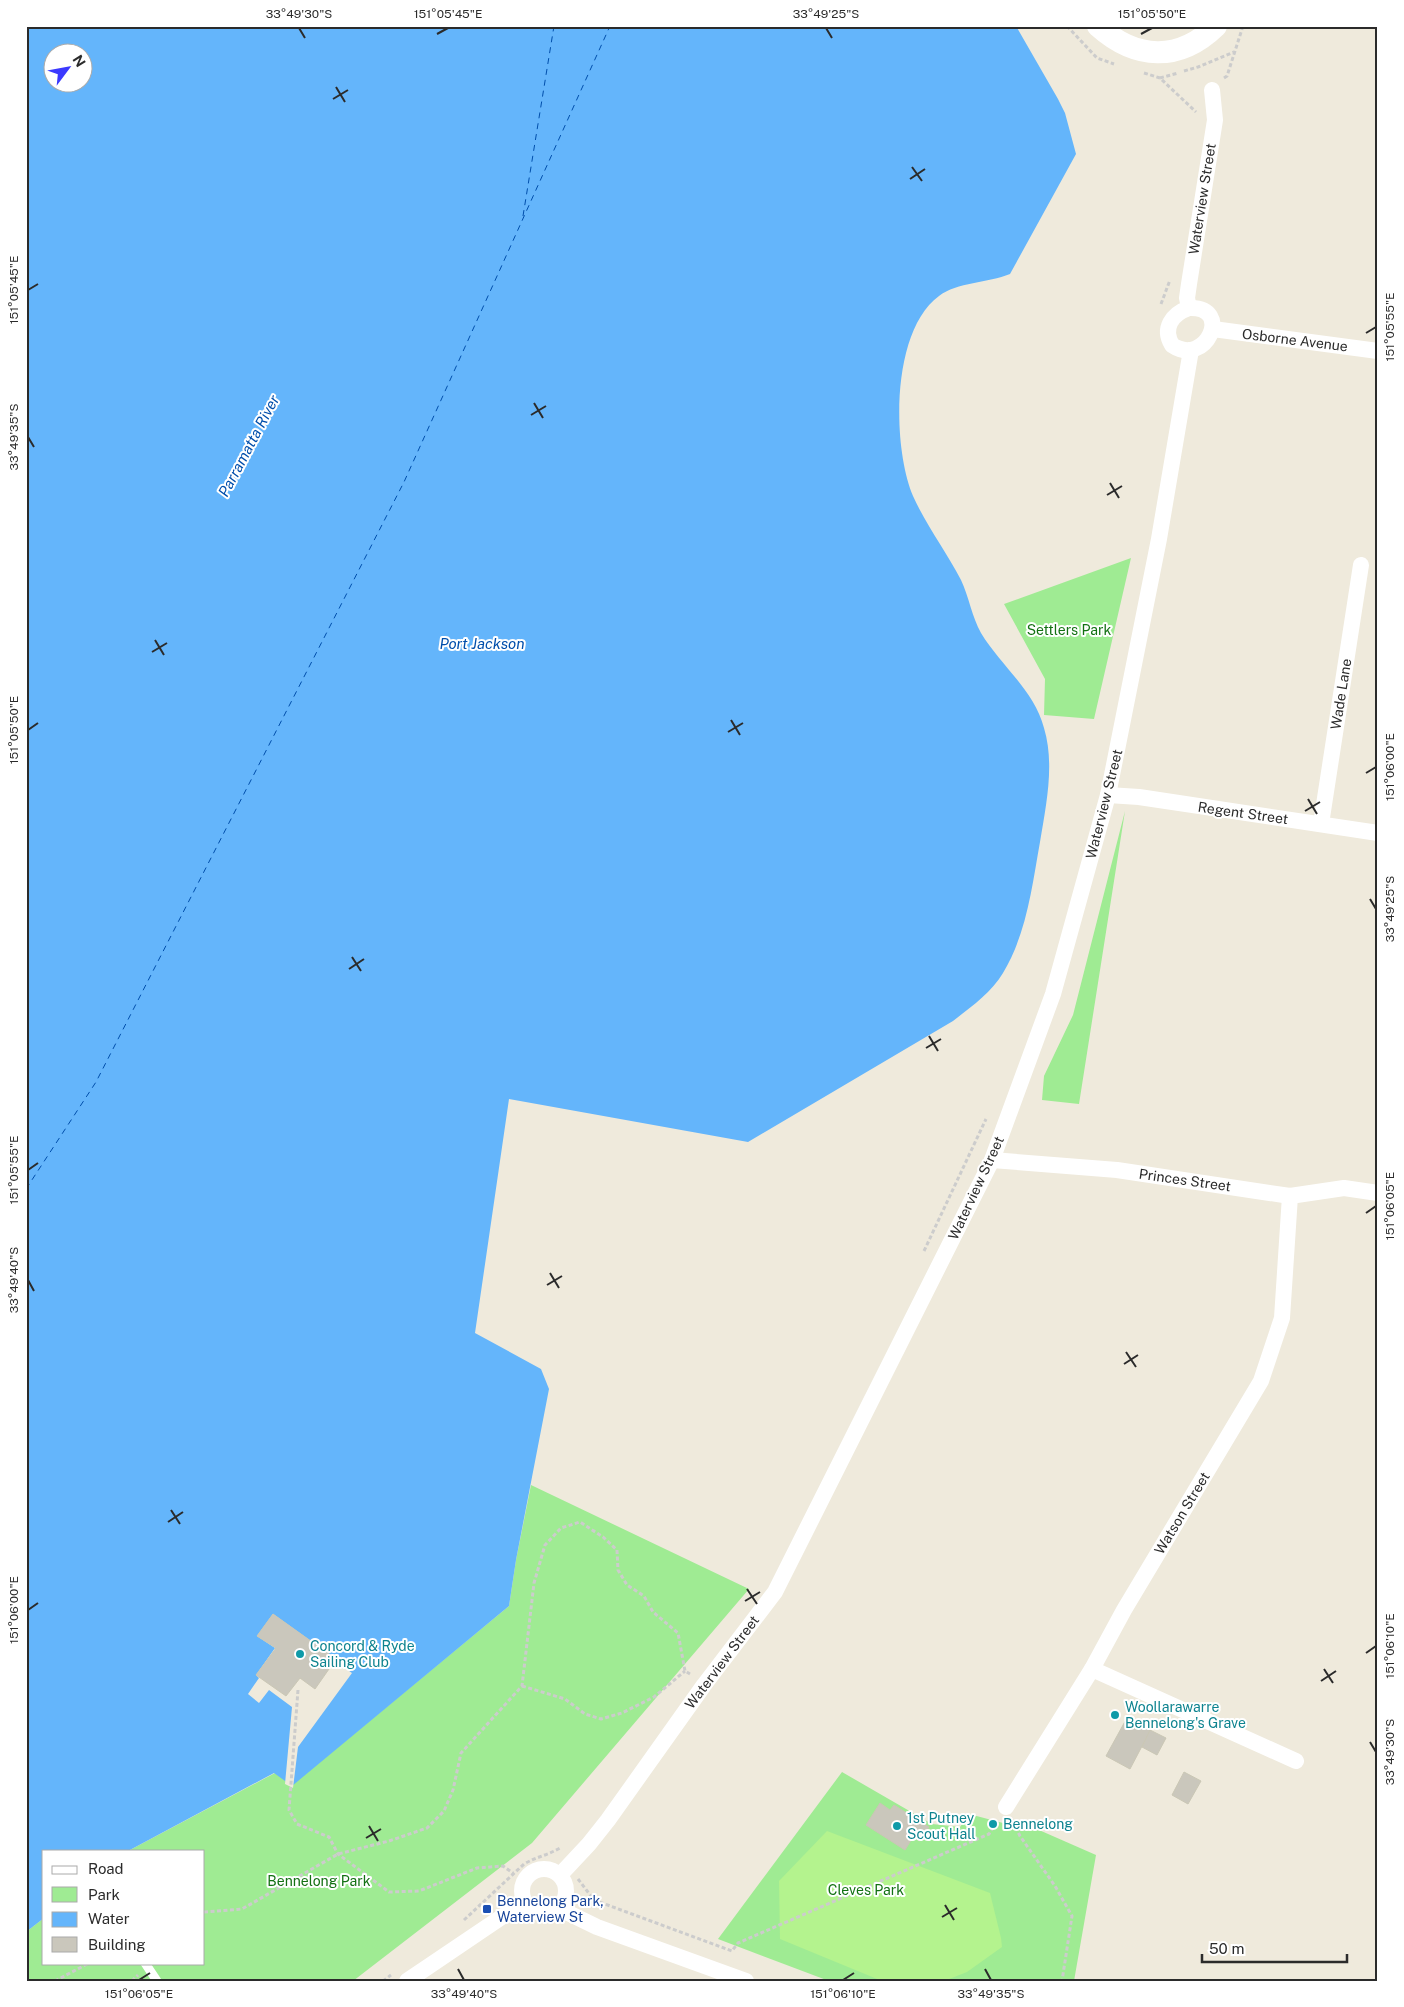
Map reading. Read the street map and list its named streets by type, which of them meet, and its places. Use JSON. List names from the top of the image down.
{
  "streets": {
    "street": [
      "Waterview Street",
      "Osborne Avenue",
      "Wade Lane",
      "Regent Street",
      "Princes Street",
      "Watson Street"
    ]
  },
  "crossings": [
    ["Waterview Street", "Osborne Avenue"],
    ["Waterview Street", "Regent Street"],
    ["Waterview Street", "Princes Street"],
    ["Wade Lane", "Regent Street"],
    ["Princes Street", "Watson Street"]
  ],
  "water": ["Parramatta River", "Port Jackson"],
  "parks": ["Settlers Park", "Bennelong Park", "Cleves Park"],
  "places": {
    "other": [
      "Concord & Ryde Sailing Club",
      "Woollarawarre Bennelong's Grave",
      "Bennelong",
      "1st Putney Scout Hall"
    ],
    "transit": ["Bennelong Park, Waterview St"]
  },
  "legend": [
    "Road",
    "Park",
    "Water",
    "Building"
  ],
  "scale_bar": "50 m",
  "north": "top right",
  "coordinates": [
    "33°49'30\"S",
    "151°05'45\"E",
    "33°49'25\"S",
    "151°05'50\"E",
    "151°05'55\"E",
    "33°49'35\"S",
    "151°06'00\"E",
    "151°06'05\"E",
    "33°49'40\"S",
    "151°06'10\"E"
  ]
}
